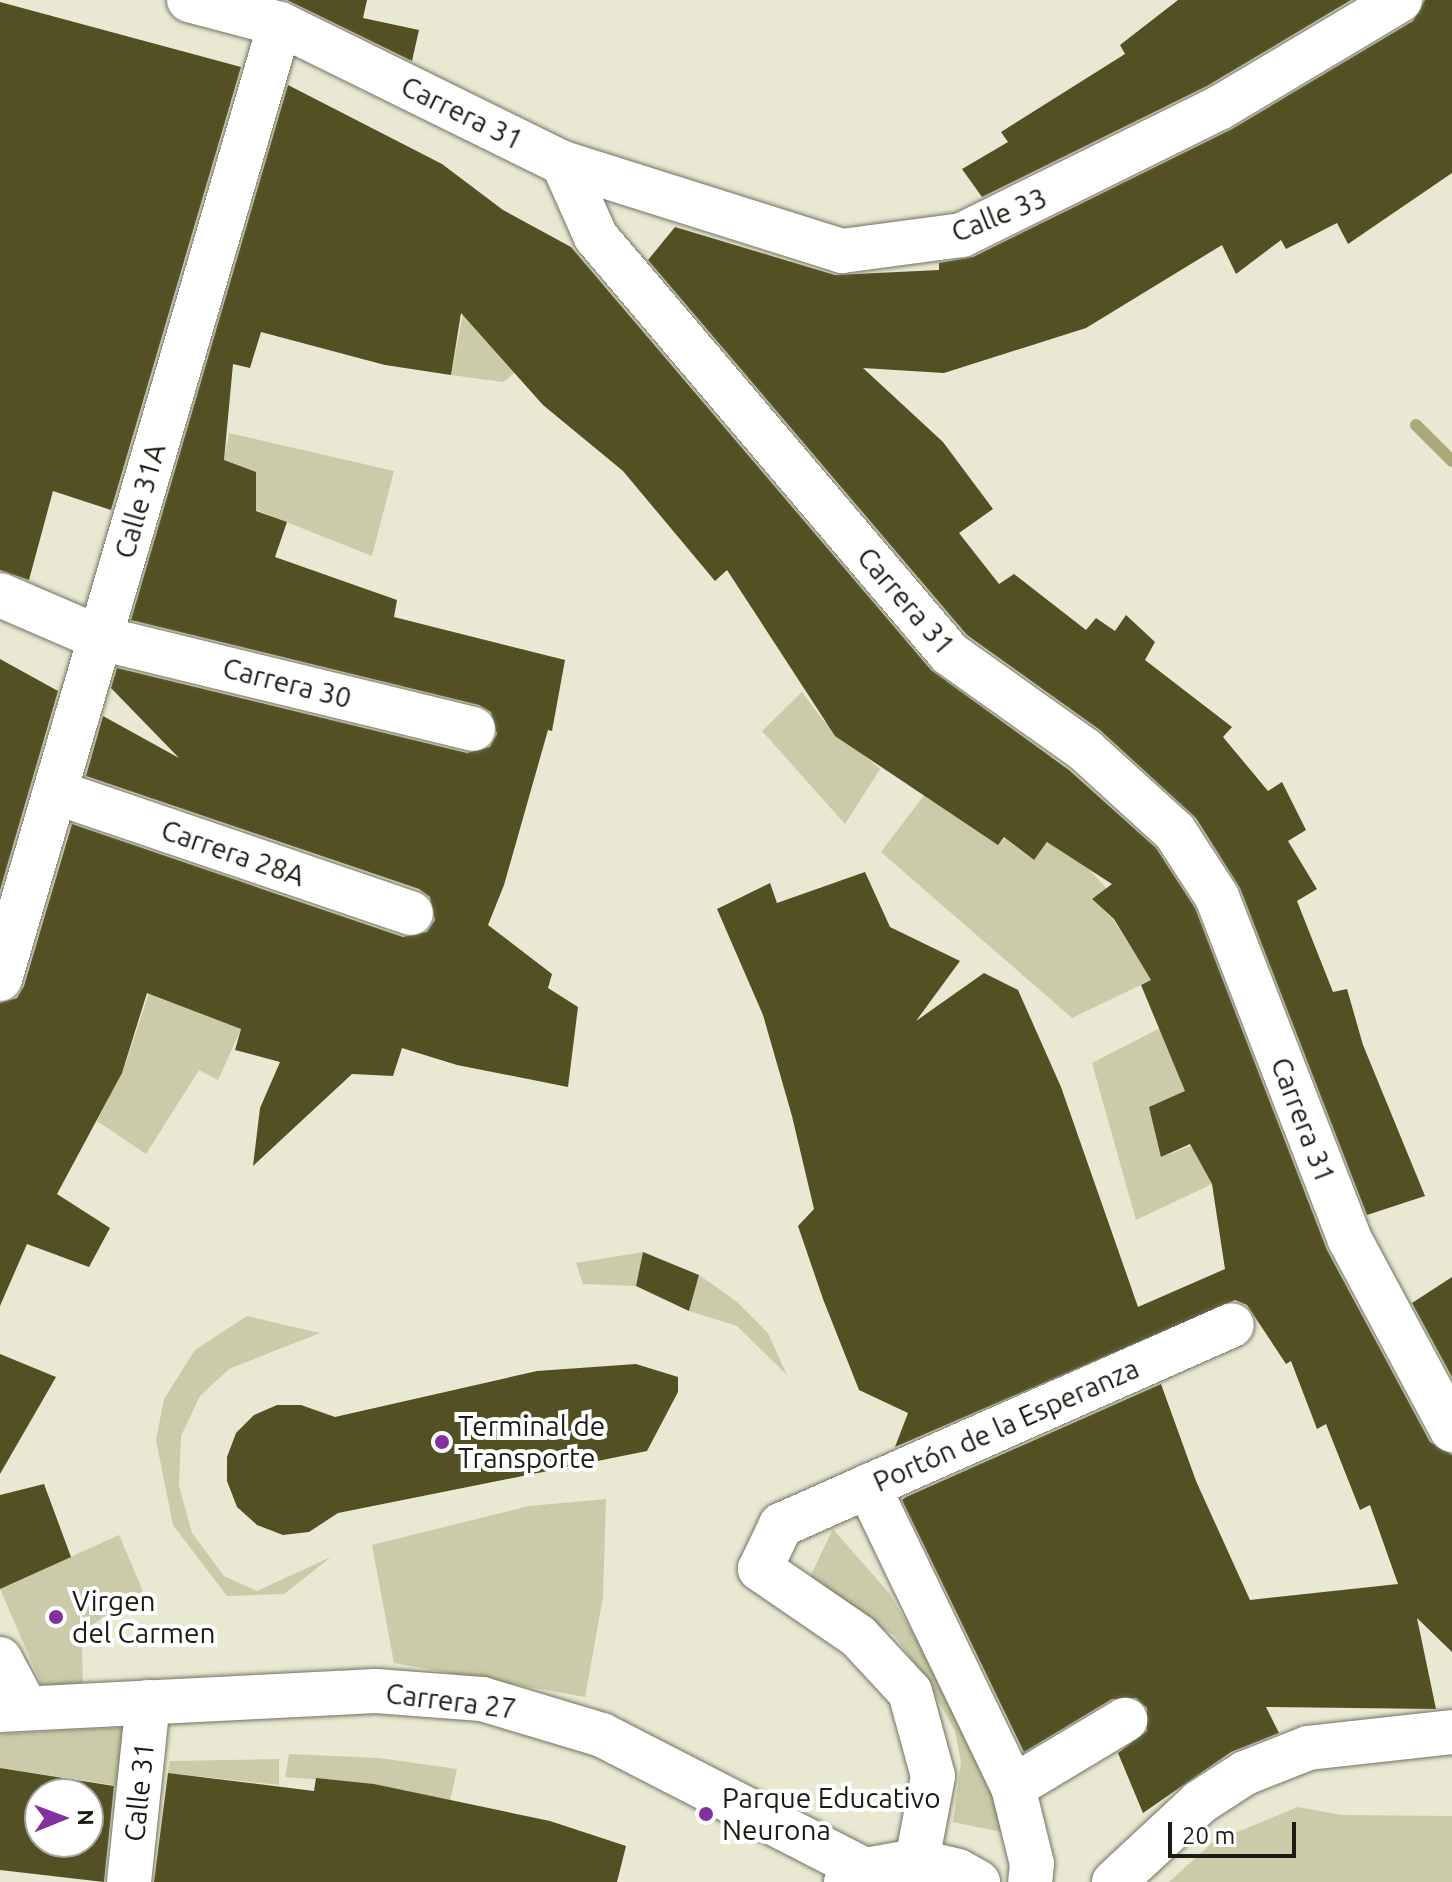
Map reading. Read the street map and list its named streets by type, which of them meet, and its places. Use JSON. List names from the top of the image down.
{
  "streets": {
    "street": [
      "Carrera 31",
      "Calle 33",
      "Calle 31A",
      "Carrera 30",
      "Carrera 28A",
      "Portón de la Esperanza",
      "Carrera 27",
      "Calle 31"
    ]
  },
  "crossings": [
    ["Carrera 31", "Calle 33"],
    ["Carrera 31", "Calle 31A"],
    ["Calle 31A", "Carrera 30"],
    ["Calle 31A", "Carrera 28A"],
    ["Carrera 27", "Calle 31"]
  ],
  "places": ["Terminal de Transporte", "Virgen del Carmen", "Parque Educativo Neurona"],
  "scale_bar": "20 m",
  "north": "right"
}
